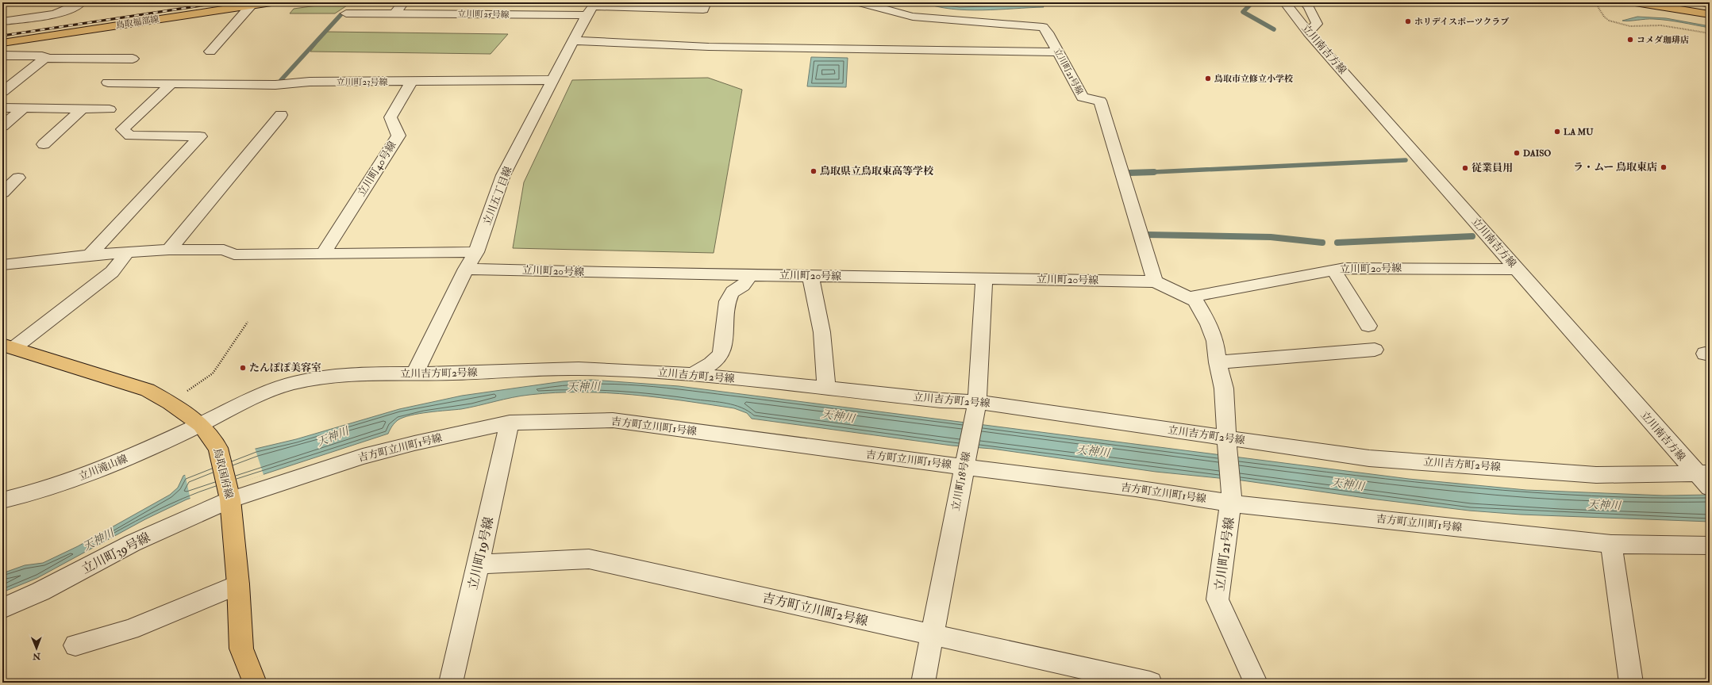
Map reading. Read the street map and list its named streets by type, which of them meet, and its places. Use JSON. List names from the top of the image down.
{
  "streets": {
    "main road": ["鳥取福部線", "鳥取国府線"],
    "street": [
      "立川町25号線",
      "立川南吉方線",
      "立川町21号線",
      "立川町23号線",
      "立川町40号線",
      "立川五丁目線",
      "立川町20号線",
      "立川吉方町2号線",
      "吉方町立川町1号線",
      "立川滝山線",
      "立川町18号線",
      "立川町39号線",
      "立川町19号線",
      "吉方町立川町2号線"
    ]
  },
  "crossings": [
    ["立川町25号線", "立川五丁目線"],
    ["立川南吉方線", "立川町20号線"],
    ["立川南吉方線", "立川吉方町2号線"],
    ["立川町21号線", "立川町20号線"],
    ["立川町21号線", "立川吉方町2号線"],
    ["立川町21号線", "吉方町立川町1号線"],
    ["立川町23号線", "立川町40号線"],
    ["立川町23号線", "立川五丁目線"],
    ["立川五丁目線", "立川町20号線"],
    ["立川五丁目線", "立川吉方町2号線"],
    ["立川町20号線", "立川町18号線"],
    ["立川吉方町2号線", "立川滝山線"],
    ["立川吉方町2号線", "鳥取国府線"],
    ["立川吉方町2号線", "立川町18号線"],
    ["吉方町立川町1号線", "鳥取国府線"],
    ["吉方町立川町1号線", "立川町18号線"],
    ["吉方町立川町1号線", "立川町39号線"],
    ["吉方町立川町1号線", "立川町19号線"],
    ["立川滝山線", "鳥取国府線"],
    ["鳥取国府線", "立川町39号線"],
    ["立川町18号線", "吉方町立川町2号線"],
    ["立川町19号線", "吉方町立川町2号線"]
  ],
  "water": ["天神川"],
  "places": [
    "ホリデイスポーツクラブ",
    "コメダ珈琲店",
    "鳥取市立修立小学校",
    "LA MU",
    "DAISO",
    "ラ・ムー 鳥取東店",
    "従業員用",
    "鳥取県立鳥取東高等学校",
    "たんぽぽ美容室"
  ],
  "north": "bottom"
}
